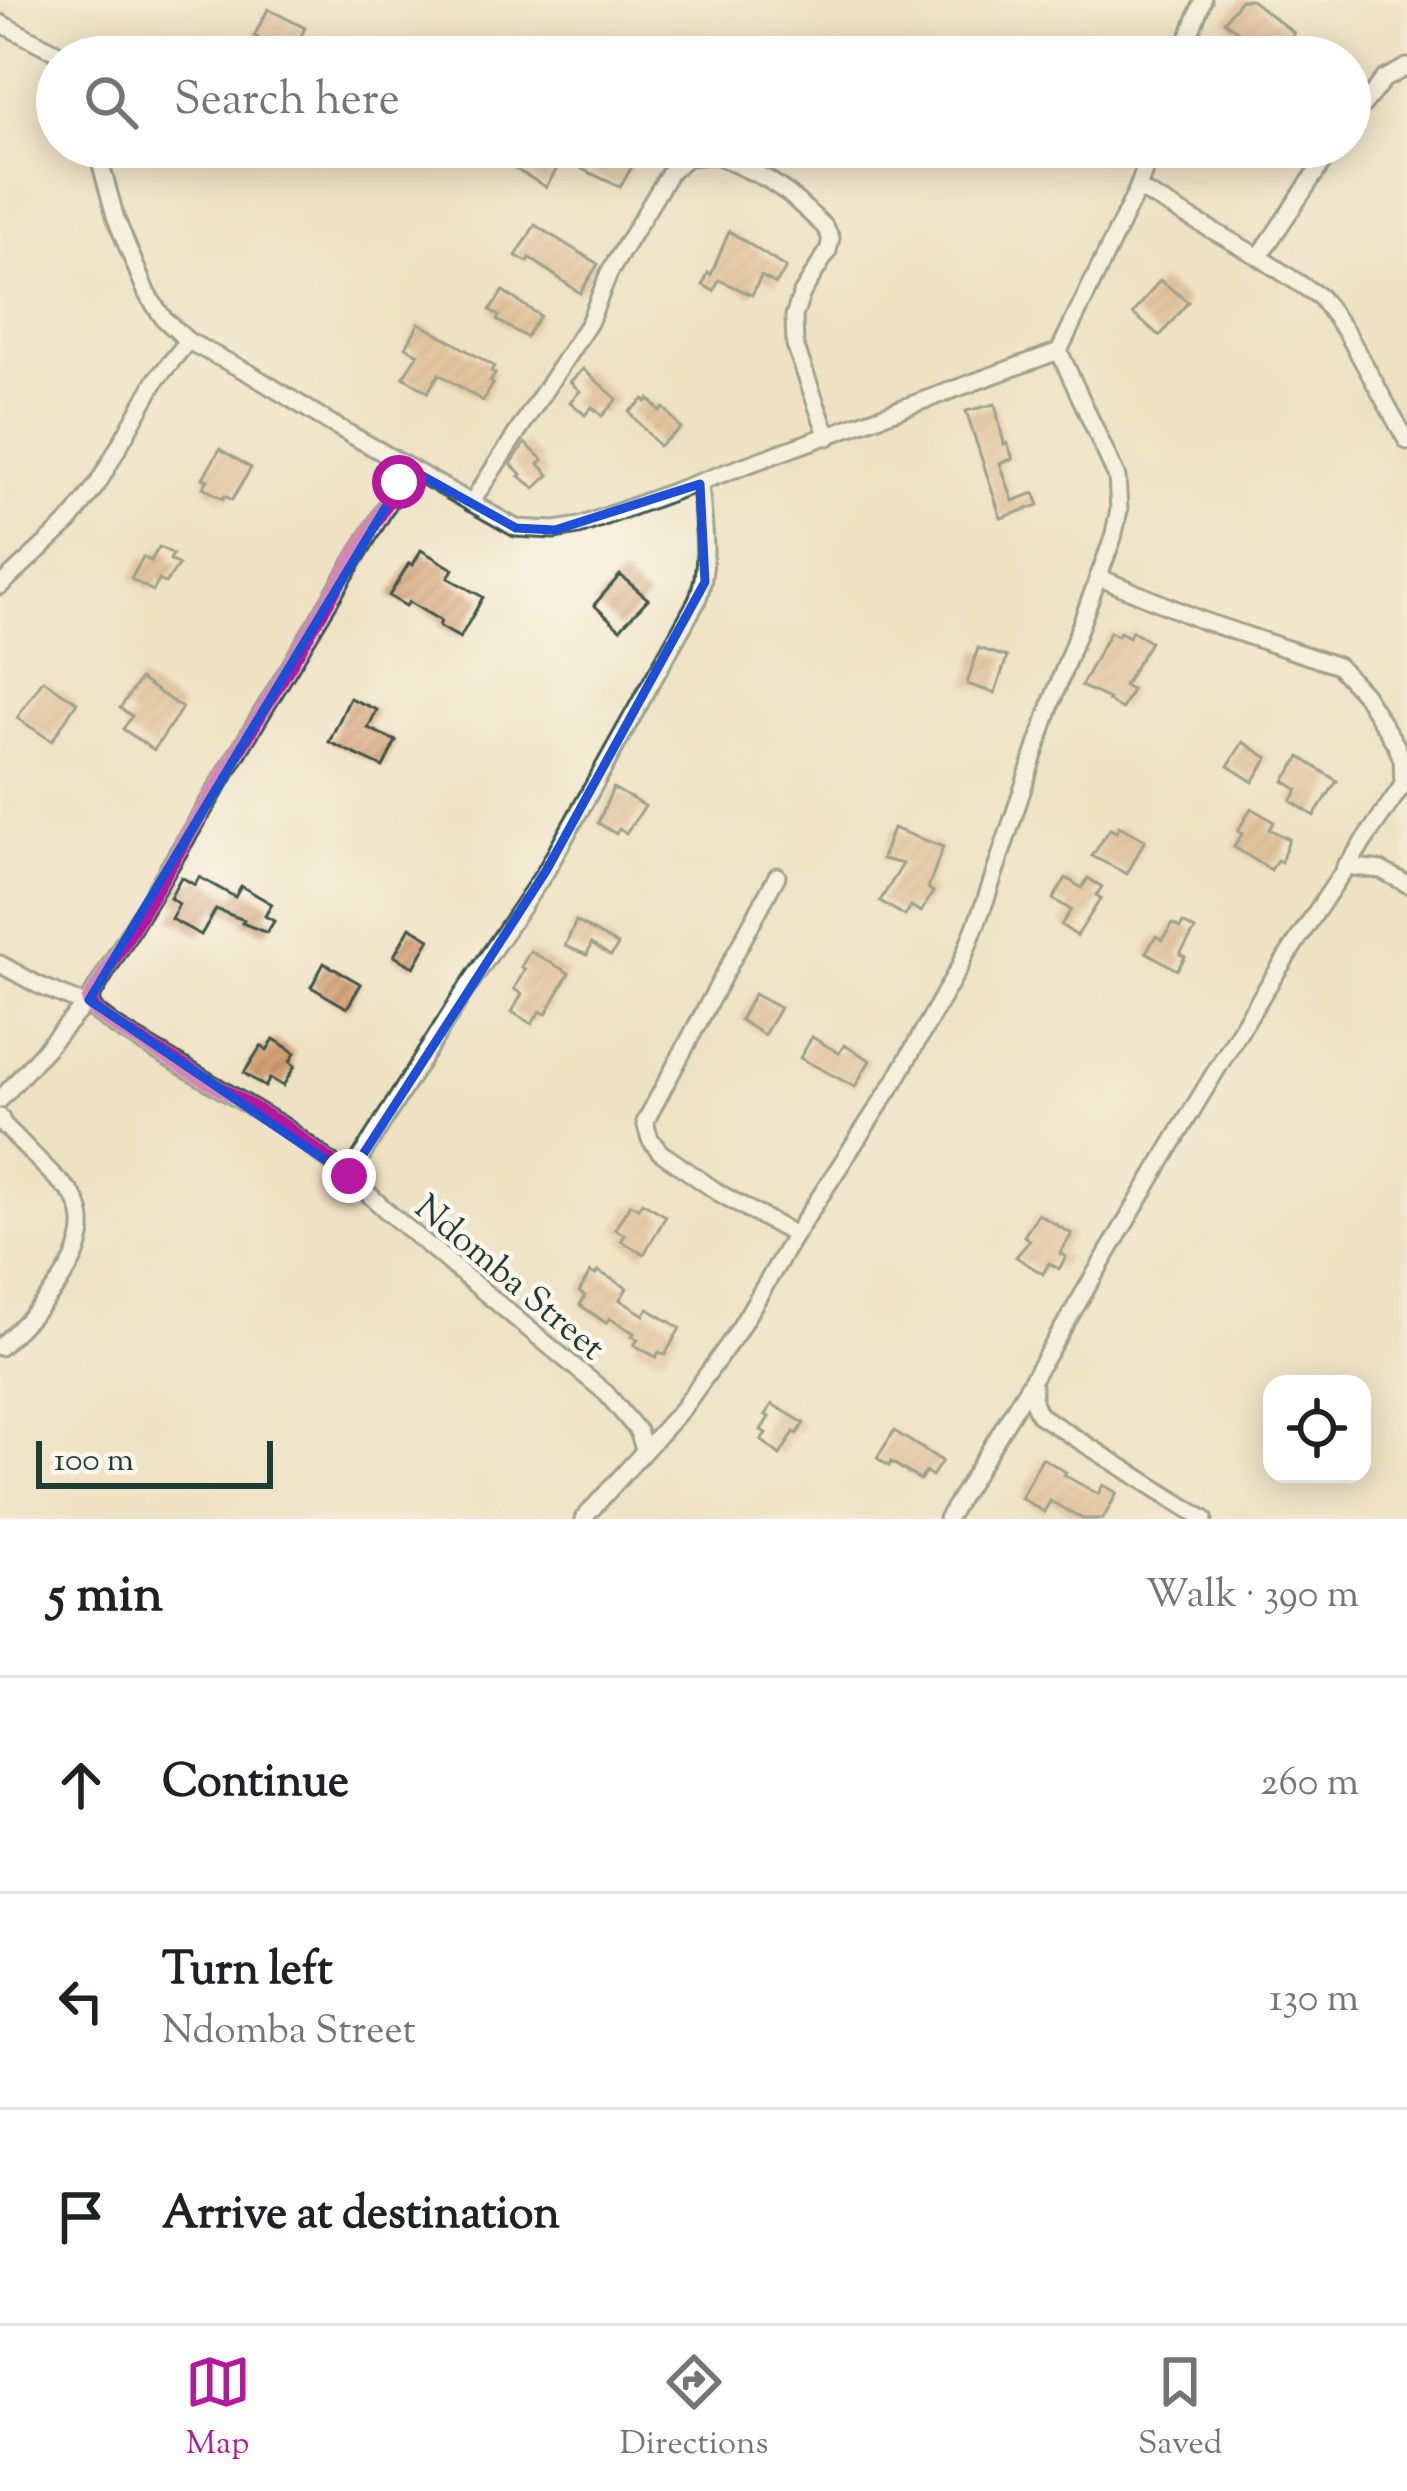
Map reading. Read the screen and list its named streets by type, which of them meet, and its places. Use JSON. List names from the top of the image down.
{
  "streets": {
    "street": ["Ndomba Street"]
  },
  "scale_bar": "100 m",
  "page": {
    "search": "Search here",
    "scale": "100 m",
    "heading": ["5 min", "Walk · 390 m"],
    "list": [
      ["Continue", "260 m"],
      ["Turn left", "Ndomba Street", "130 m"],
      "Arrive at destination"
    ],
    "nav": ["Map", "Directions", "Saved"]
  }
}
